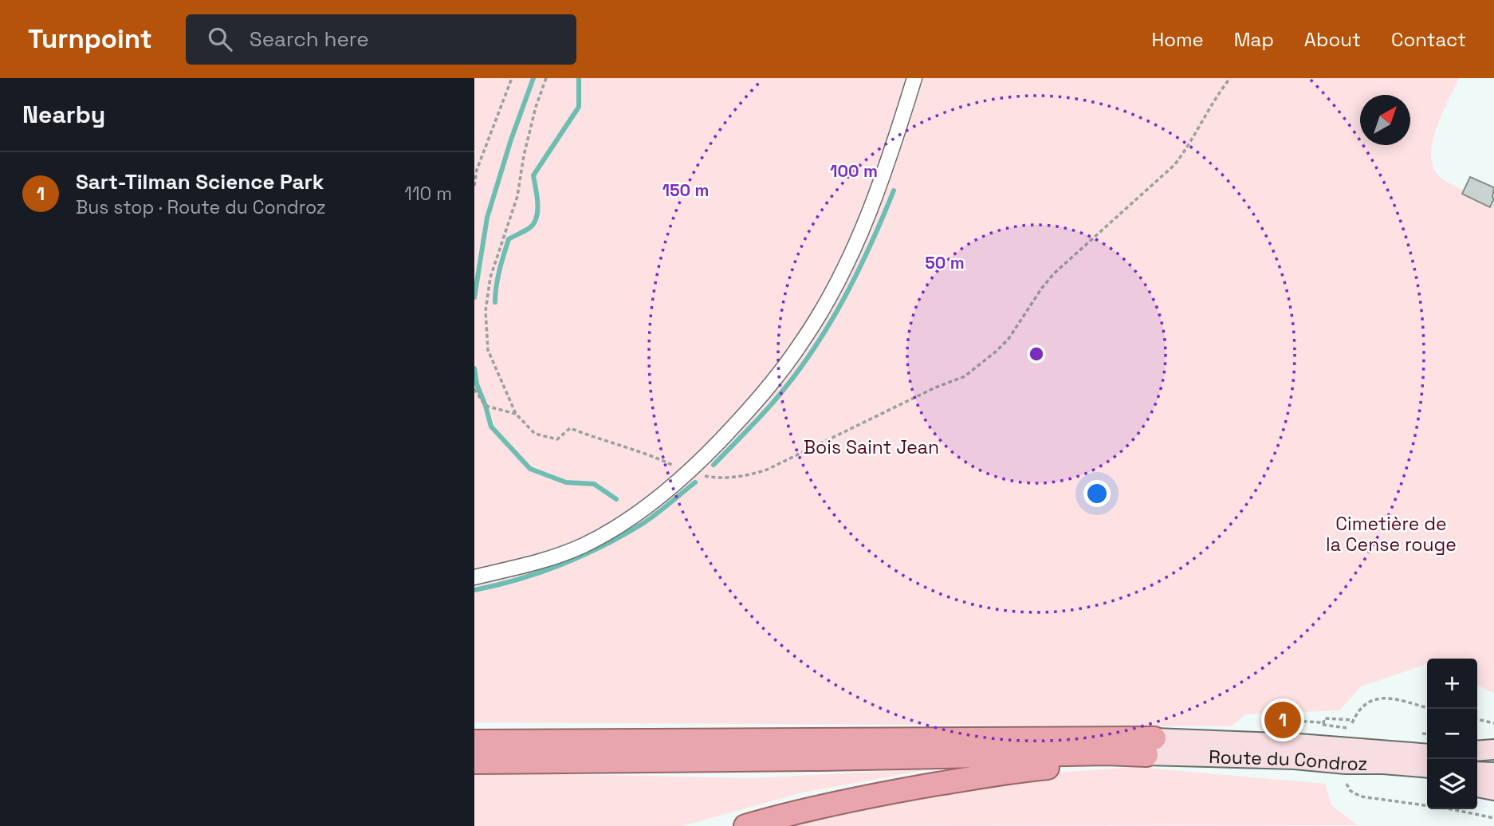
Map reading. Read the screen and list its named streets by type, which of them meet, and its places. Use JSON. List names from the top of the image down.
{
  "streets": {
    "main road": ["Route du Condroz"]
  },
  "parks": ["Bois Saint Jean", "Cimetière de la Cense rouge"],
  "north": "top right",
  "page": {
    "header": "Turnpoint",
    "search": "Search here",
    "nav": [
      "Home",
      "Map",
      "About",
      "Contact"
    ],
    "heading": "Nearby",
    "list": [
      {
        "mark": "1",
        "name": "Sart-Tilman Science Park",
        "note": "Bus stop · Route du Condroz",
        "value": "110 m"
      }
    ],
    "map_buttons": ["+", "−"],
    "pins": "1"
  },
  "rings": ["100 m", "150 m", "50 m"]
}
